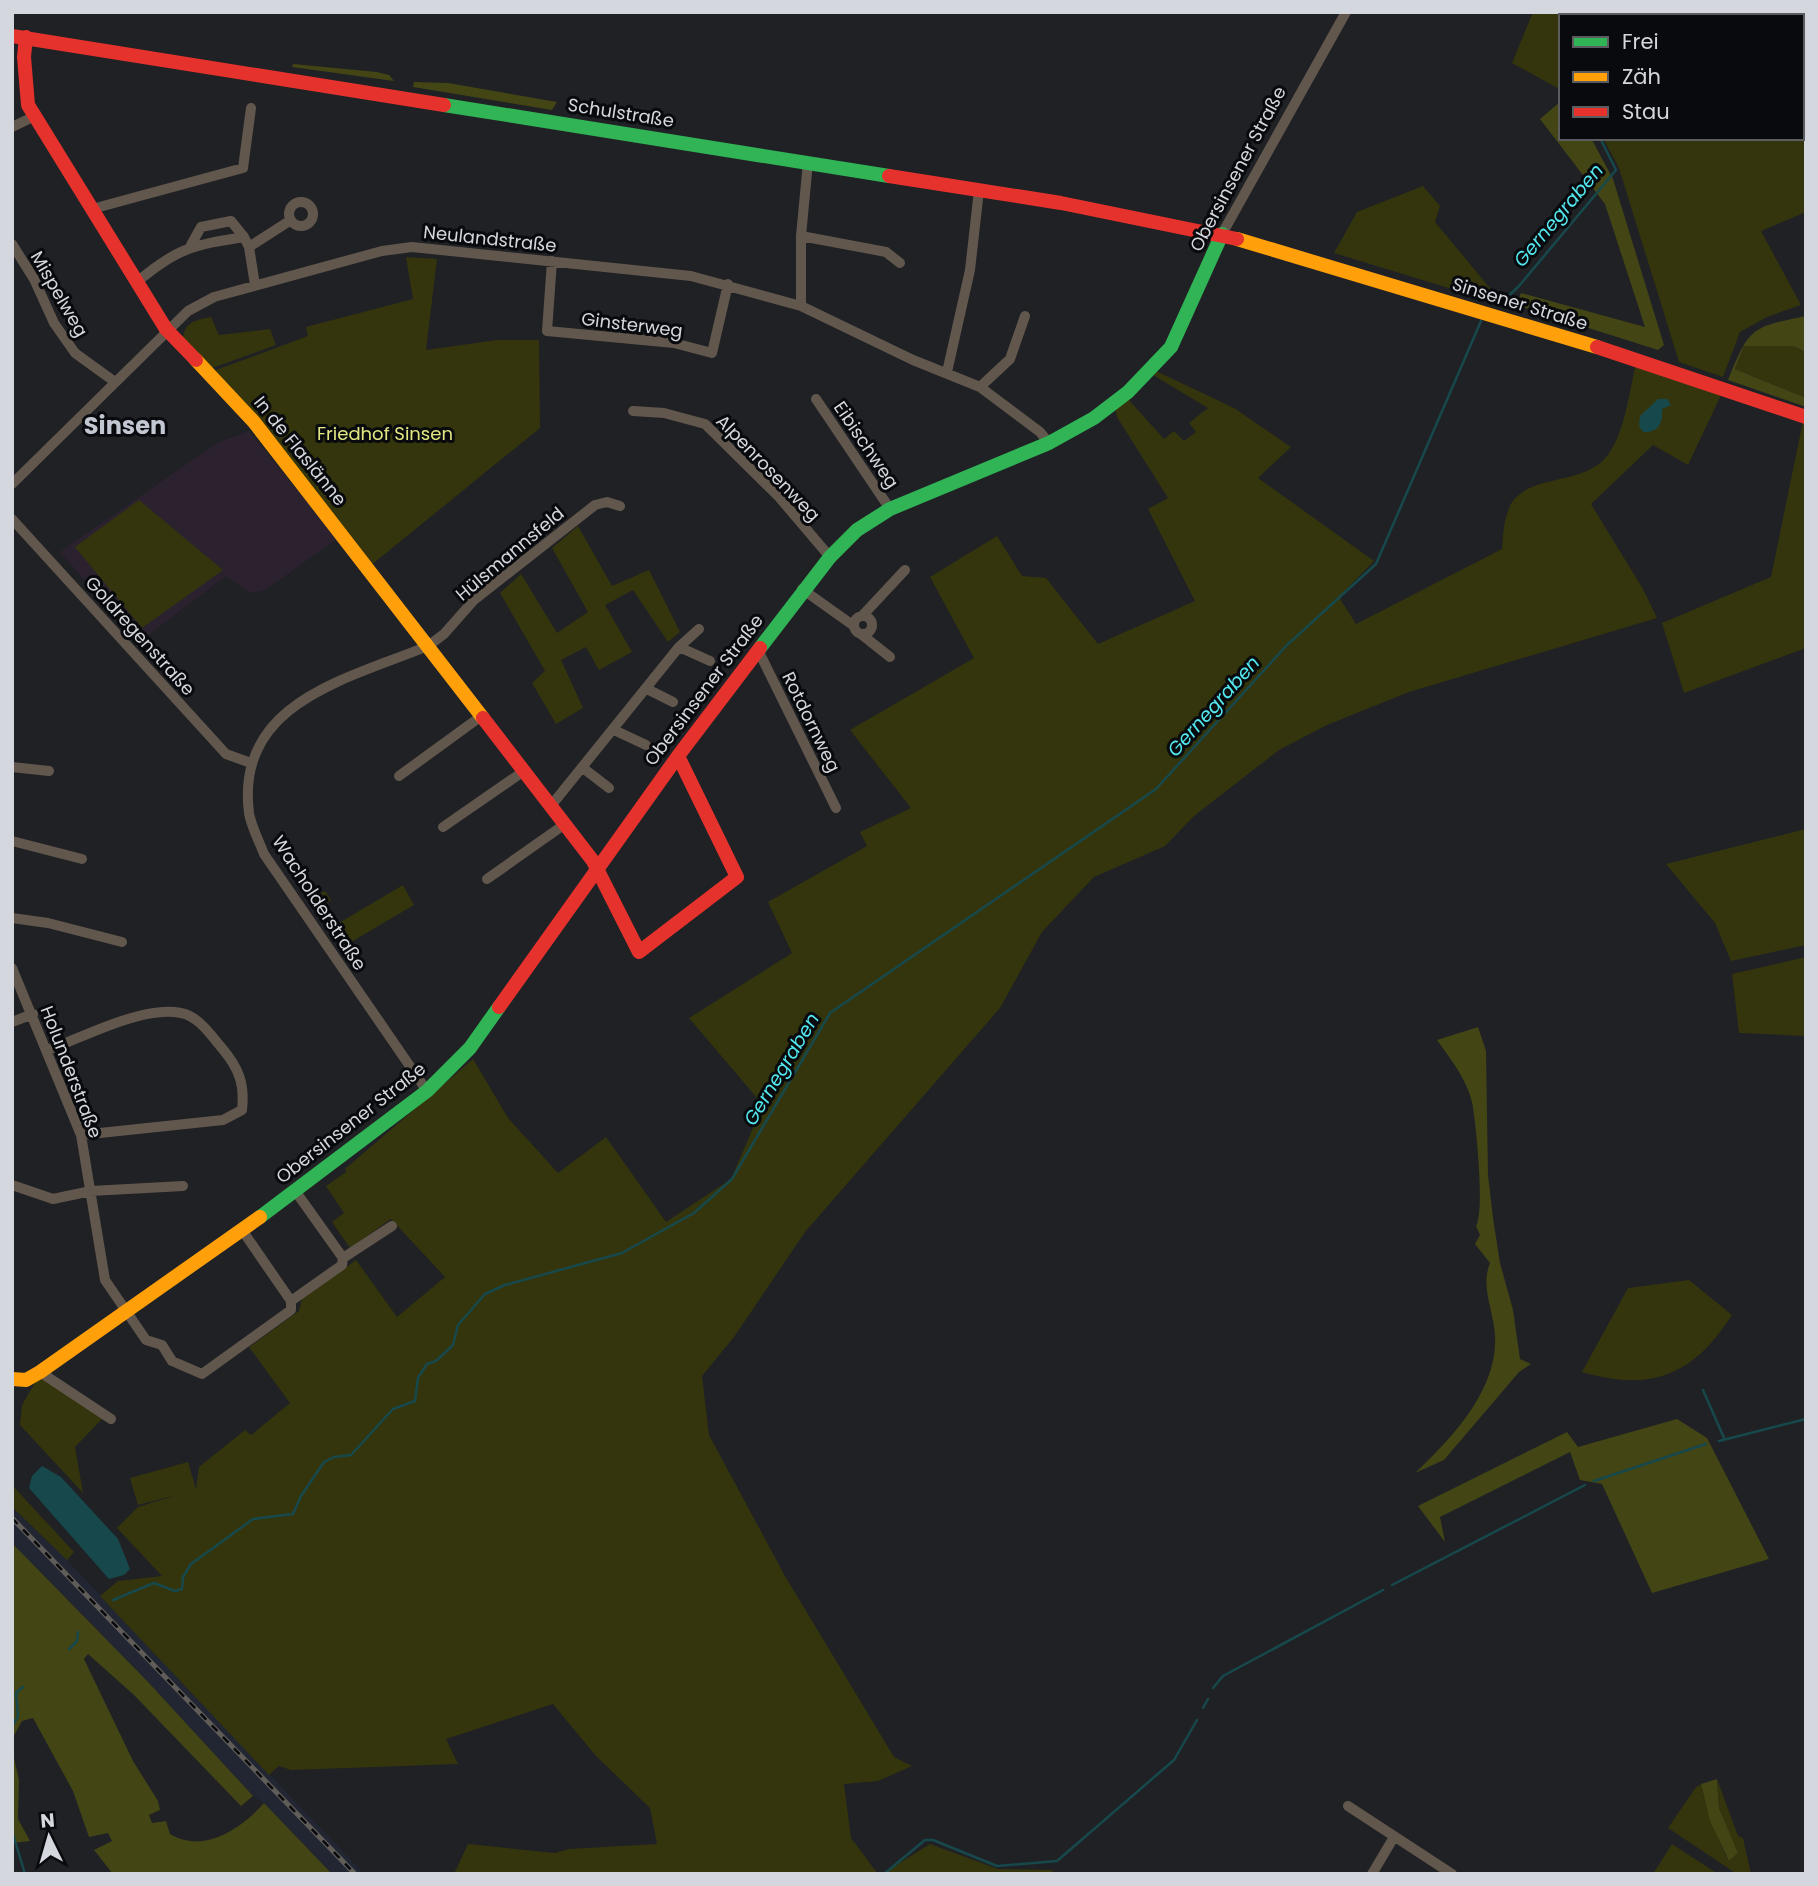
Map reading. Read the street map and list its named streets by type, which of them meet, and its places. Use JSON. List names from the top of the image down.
{
  "streets": {
    "street": [
      "Schulstraße",
      "Obersinsener Straße",
      "Neulandstraße",
      "Mispelweg",
      "Sinsener Straße",
      "Ginsterweg",
      "Eibischweg",
      "In de Flaslänne",
      "Alpenrosenweg",
      "Hülsmannsfeld",
      "Goldregenstraße",
      "Rotdornweg",
      "Wacholderstraße",
      "Holunderstraße"
    ]
  },
  "crossings": [
    ["Schulstraße", "Obersinsener Straße"],
    ["Schulstraße", "Sinsener Straße"],
    ["Schulstraße", "In de Flaslänne"],
    ["Obersinsener Straße", "Neulandstraße"],
    ["Obersinsener Straße", "Sinsener Straße"],
    ["Obersinsener Straße", "Eibischweg"],
    ["Obersinsener Straße", "In de Flaslänne"],
    ["Obersinsener Straße", "Alpenrosenweg"],
    ["Obersinsener Straße", "Rotdornweg"],
    ["Obersinsener Straße", "Wacholderstraße"],
    ["Obersinsener Straße", "Holunderstraße"],
    ["Neulandstraße", "Mispelweg"],
    ["Neulandstraße", "Ginsterweg"],
    ["Neulandstraße", "In de Flaslänne"],
    ["In de Flaslänne", "Hülsmannsfeld"],
    ["In de Flaslänne", "Wacholderstraße"],
    ["Hülsmannsfeld", "Wacholderstraße"],
    ["Goldregenstraße", "Wacholderstraße"]
  ],
  "districts": ["Sinsen"],
  "water": ["Gernegraben"],
  "parks": ["Friedhof Sinsen"],
  "legend": ["Frei", "Zäh", "Stau"],
  "north": "top"
}
